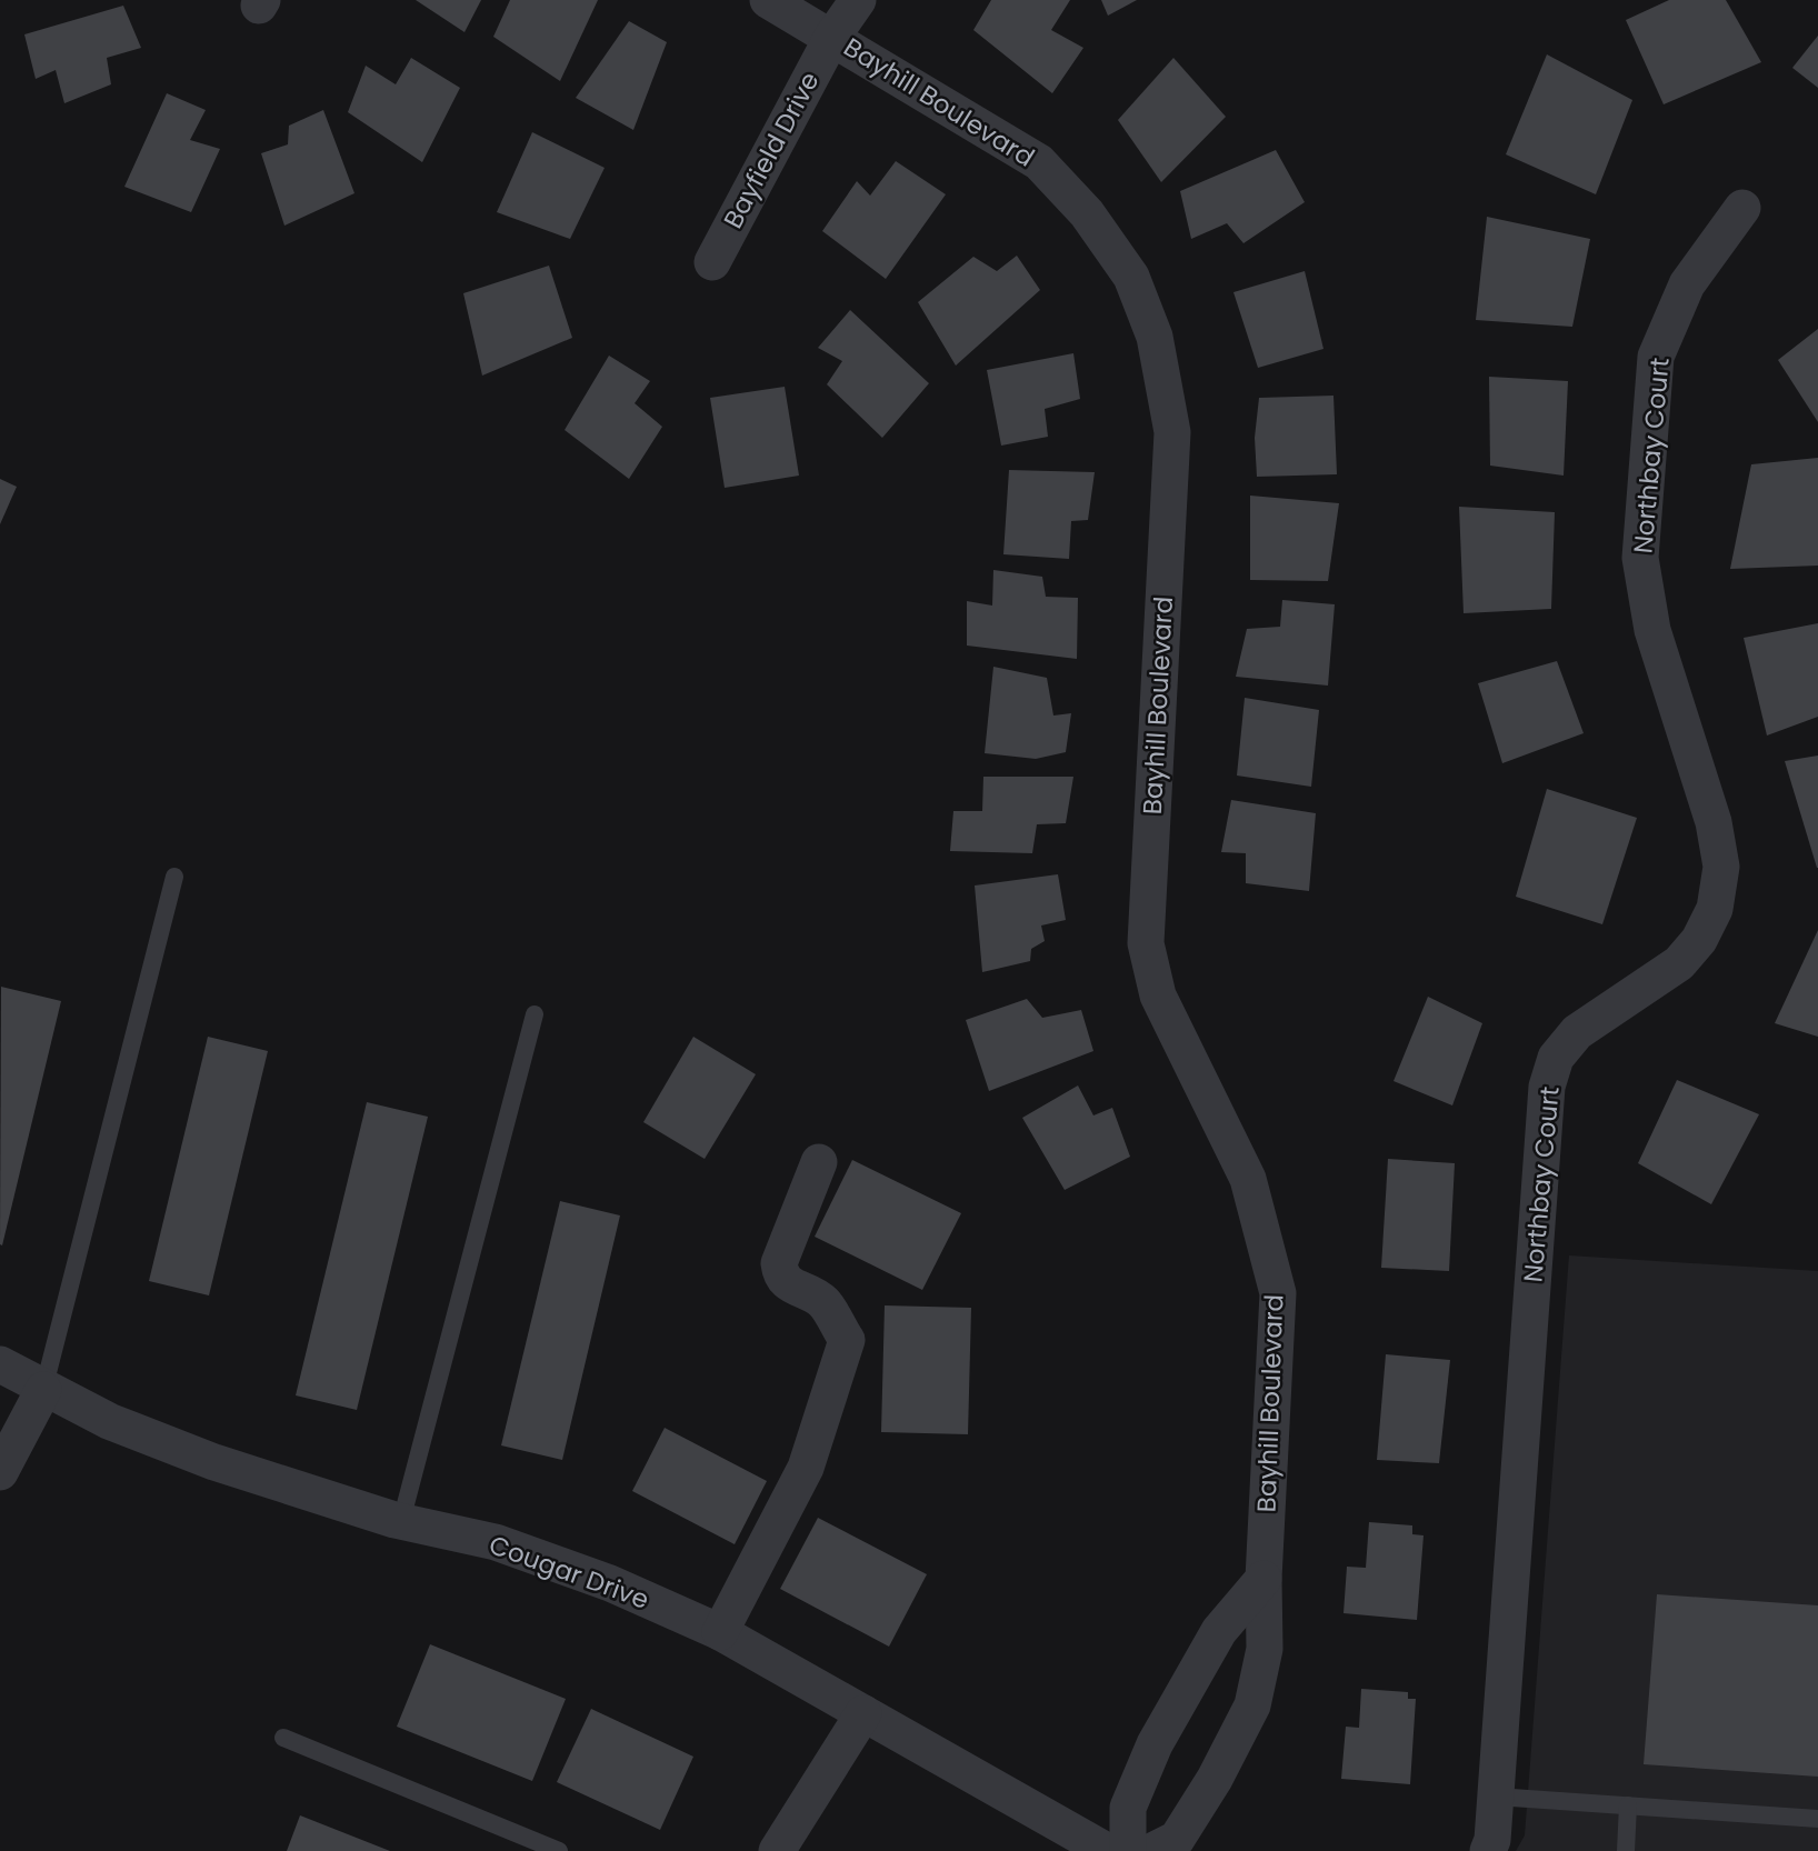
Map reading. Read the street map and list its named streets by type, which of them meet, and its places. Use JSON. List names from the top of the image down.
{
  "streets": {
    "street": [
      "Bayhill Boulevard",
      "Bayfield Drive",
      "Northbay Court",
      "Cougar Drive"
    ]
  },
  "crossings": [
    ["Bayhill Boulevard", "Bayfield Drive"]
  ]
}
